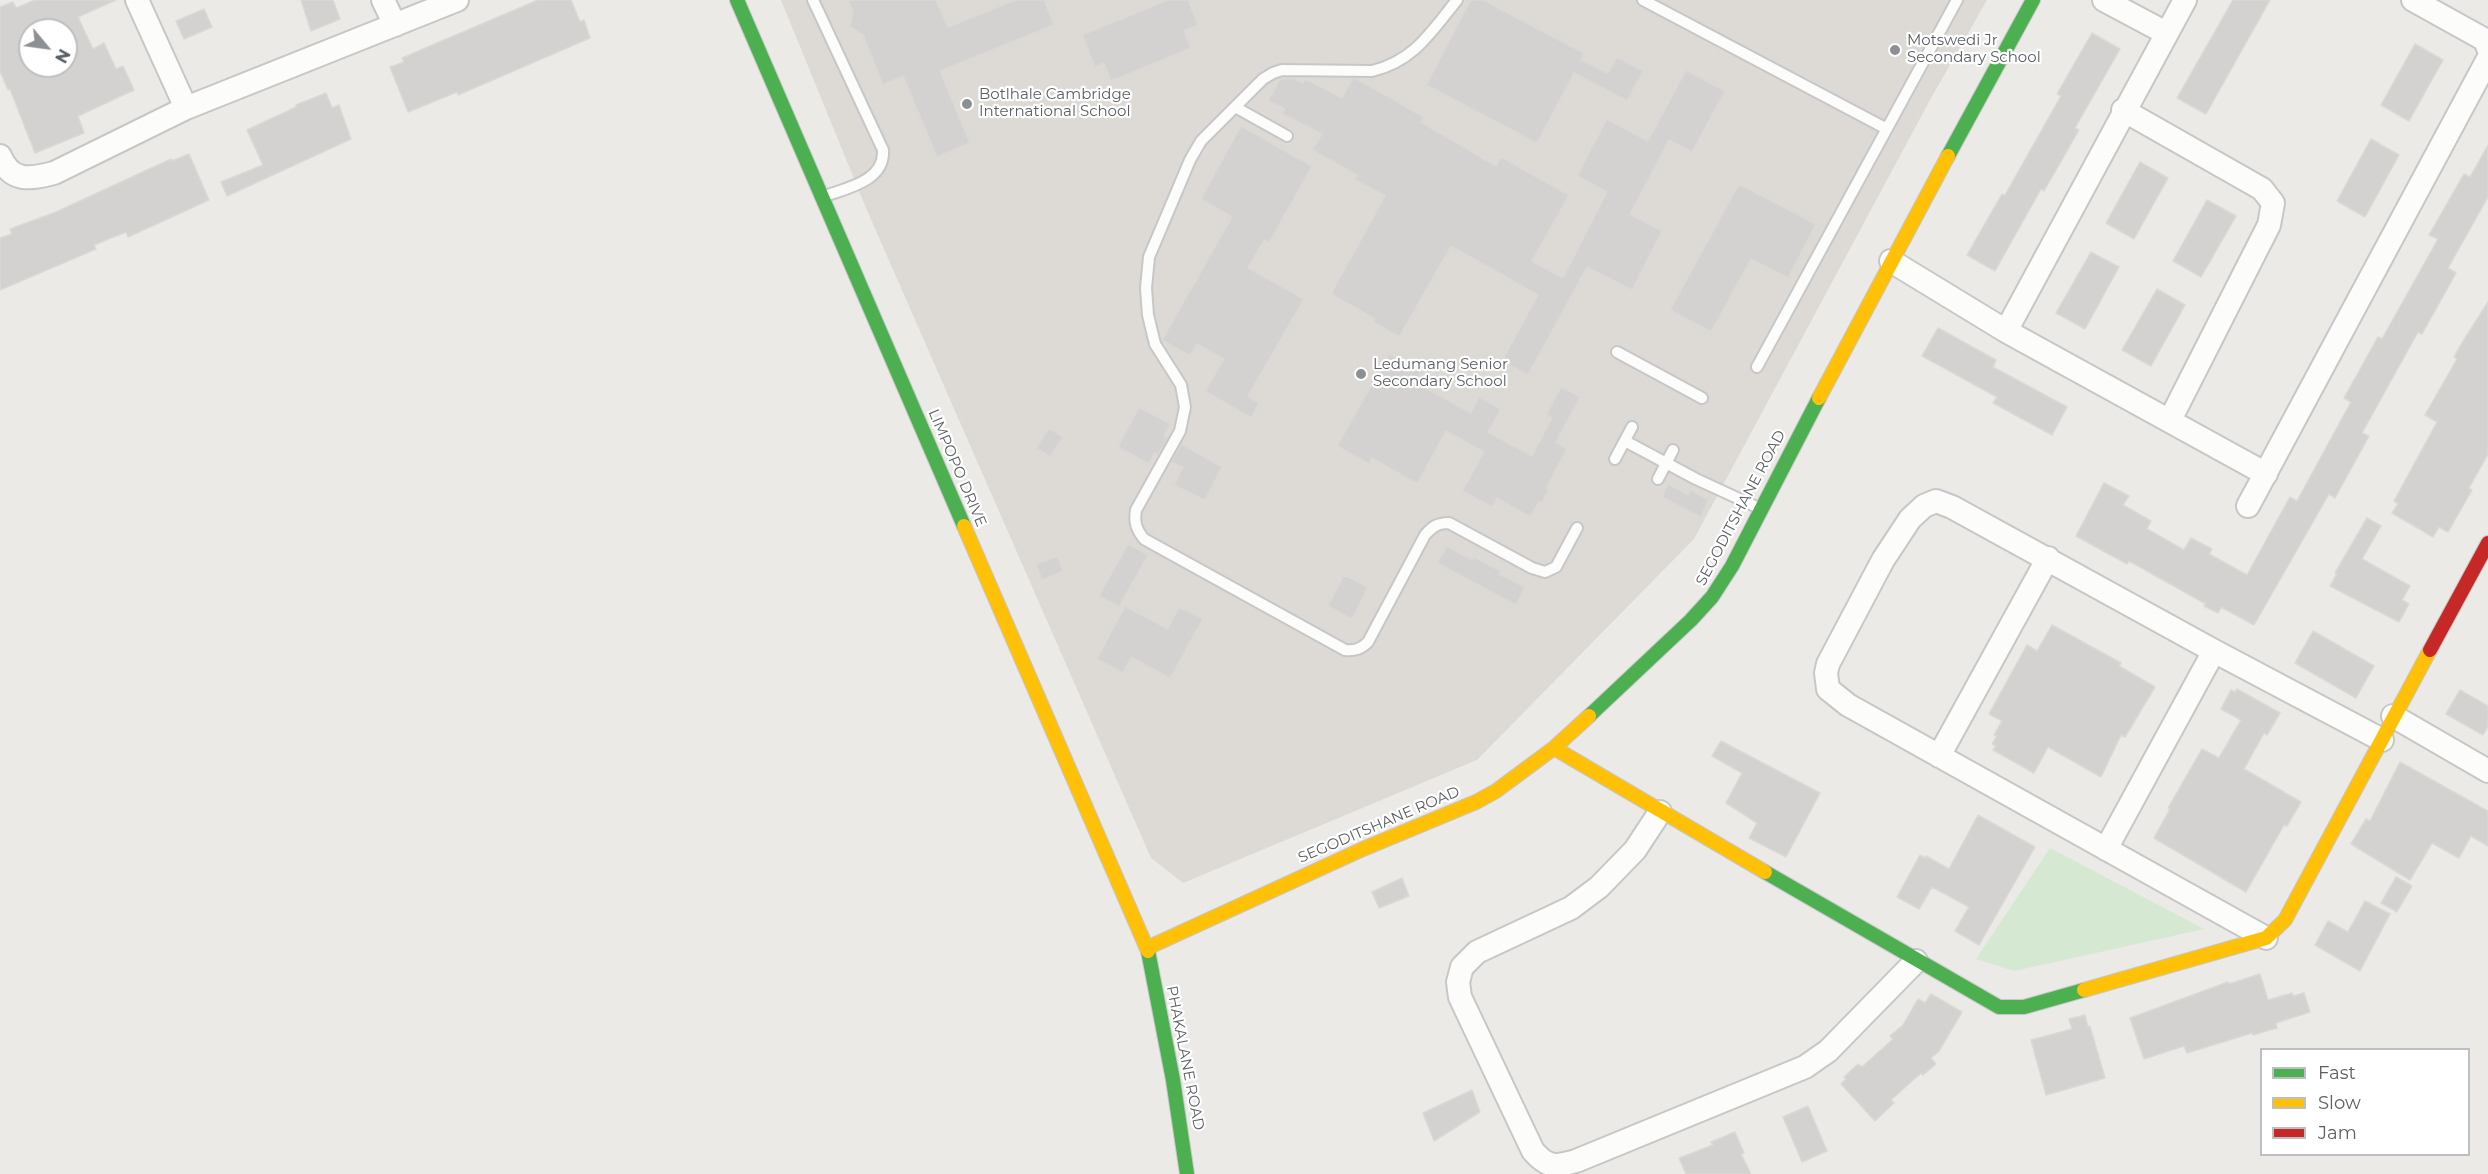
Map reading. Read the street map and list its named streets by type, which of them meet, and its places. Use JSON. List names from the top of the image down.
{
  "streets": {
    "street": ["LIMPOPO DRIVE", "SEGODITSHANE ROAD", "PHAKALANE ROAD"]
  },
  "crossings": [
    ["LIMPOPO DRIVE", "SEGODITSHANE ROAD"],
    ["LIMPOPO DRIVE", "PHAKALANE ROAD"],
    ["SEGODITSHANE ROAD", "PHAKALANE ROAD"]
  ],
  "places": ["Motswedi Jr Secondary School", "Botlhale Cambridge International School", "Ledumang Senior Secondary School"],
  "legend": ["Fast", "Slow", "Jam"],
  "north": "bottom right"
}
